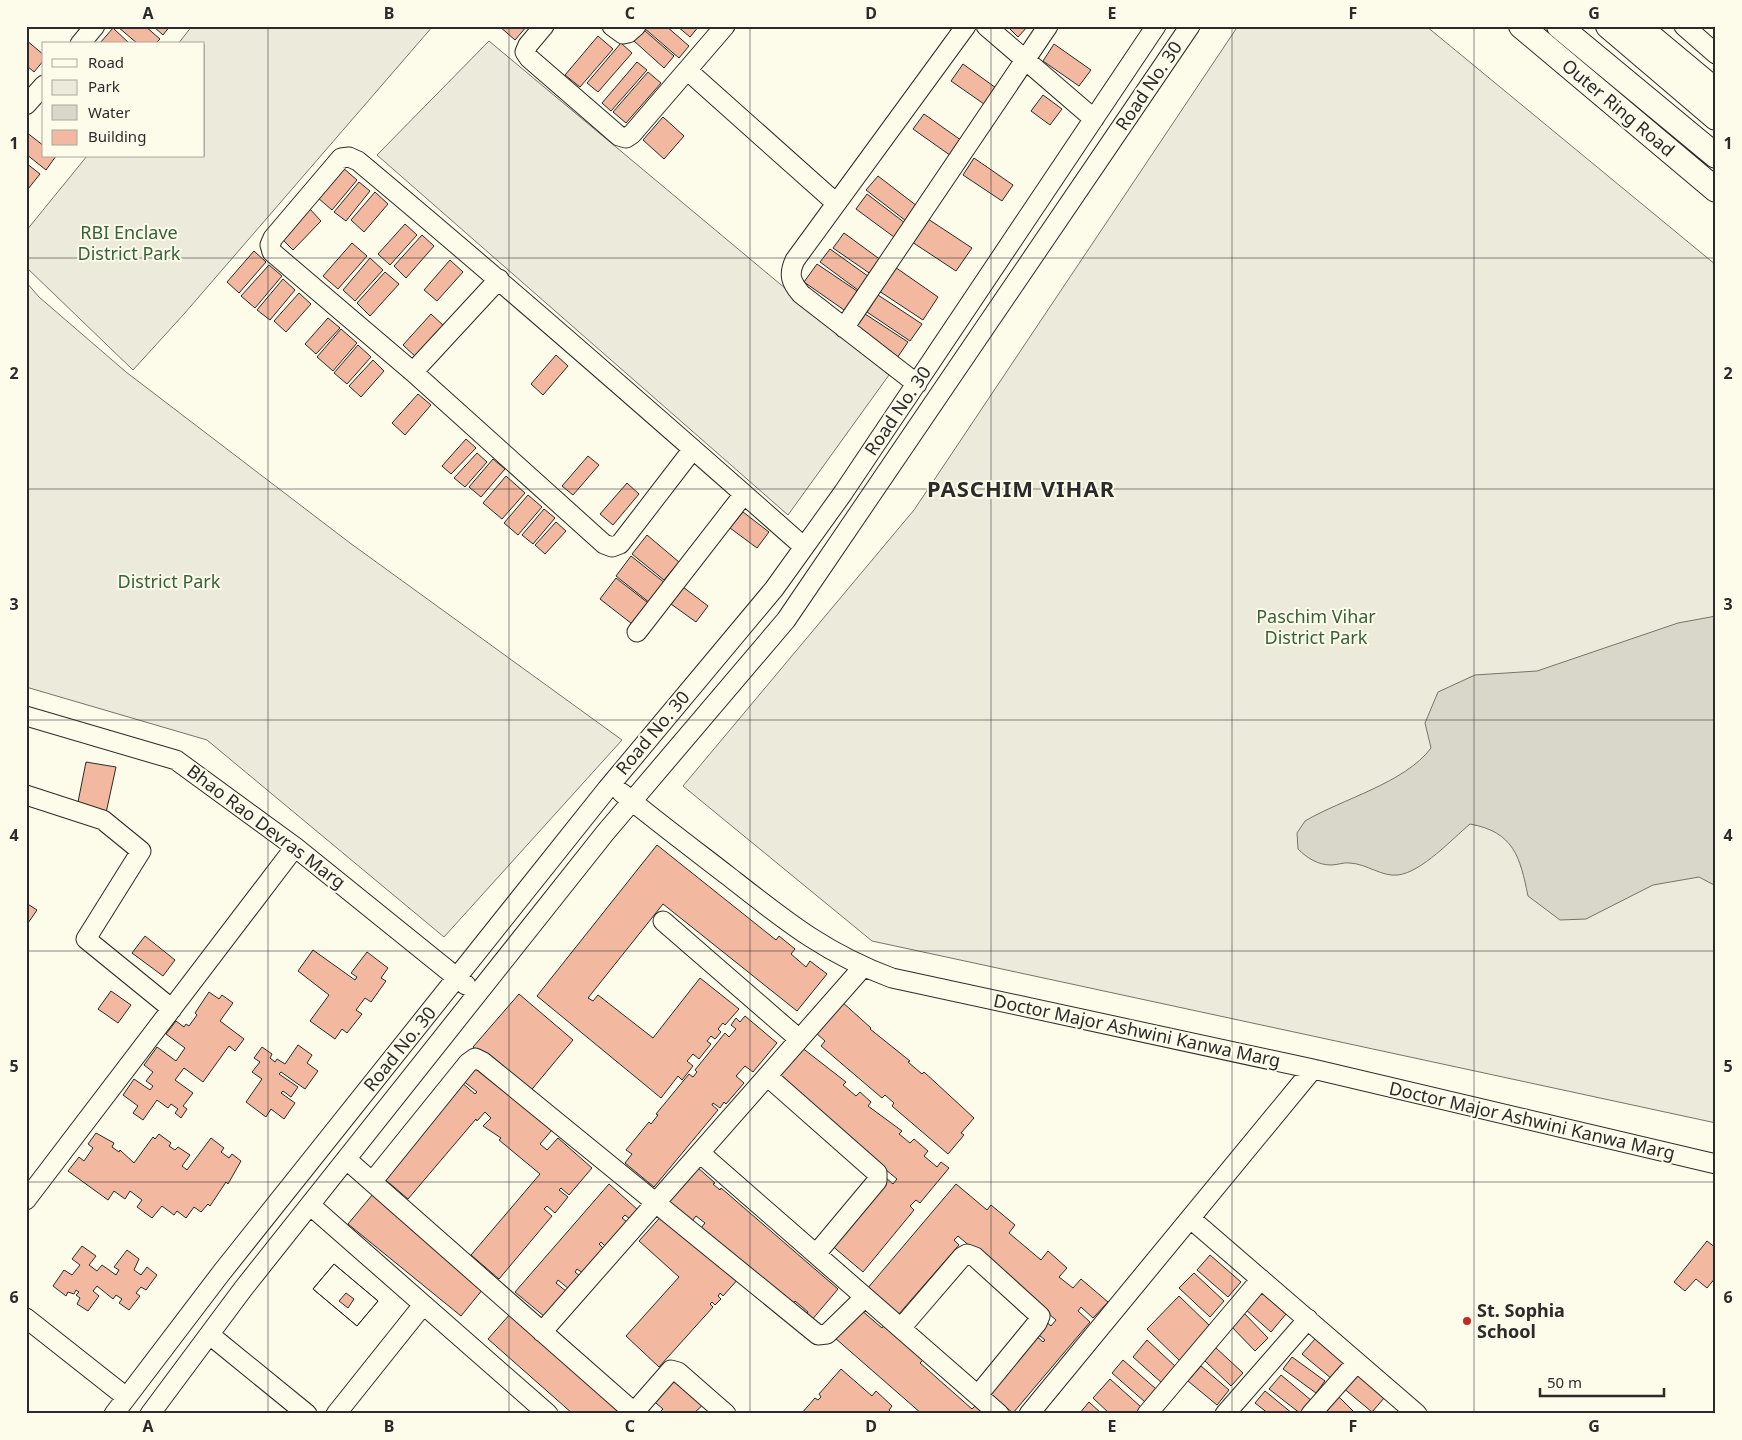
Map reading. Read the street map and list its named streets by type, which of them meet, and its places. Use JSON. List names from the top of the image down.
{
  "streets": {
    "main road": ["Outer Ring Road"],
    "street": ["Road No. 30", "Bhao Rao Devras Marg", "Doctor Major Ashwini Kanwa Marg"]
  },
  "crossings": [
    ["Road No. 30", "Bhao Rao Devras Marg"],
    ["Road No. 30", "Doctor Major Ashwini Kanwa Marg"]
  ],
  "districts": ["PASCHIM VIHAR"],
  "parks": ["RBI Enclave District Park", "District Park", "Paschim Vihar District Park"],
  "places": ["St. Sophia School"],
  "legend": [
    "Road",
    "Park",
    "Water",
    "Building"
  ],
  "scale_bar": "50 m",
  "grid": {
    "columns": [
      "A",
      "B",
      "C",
      "D",
      "E",
      "F",
      "G"
    ],
    "rows": [
      "1",
      "2",
      "3",
      "4",
      "5",
      "6"
    ]
  }
}
